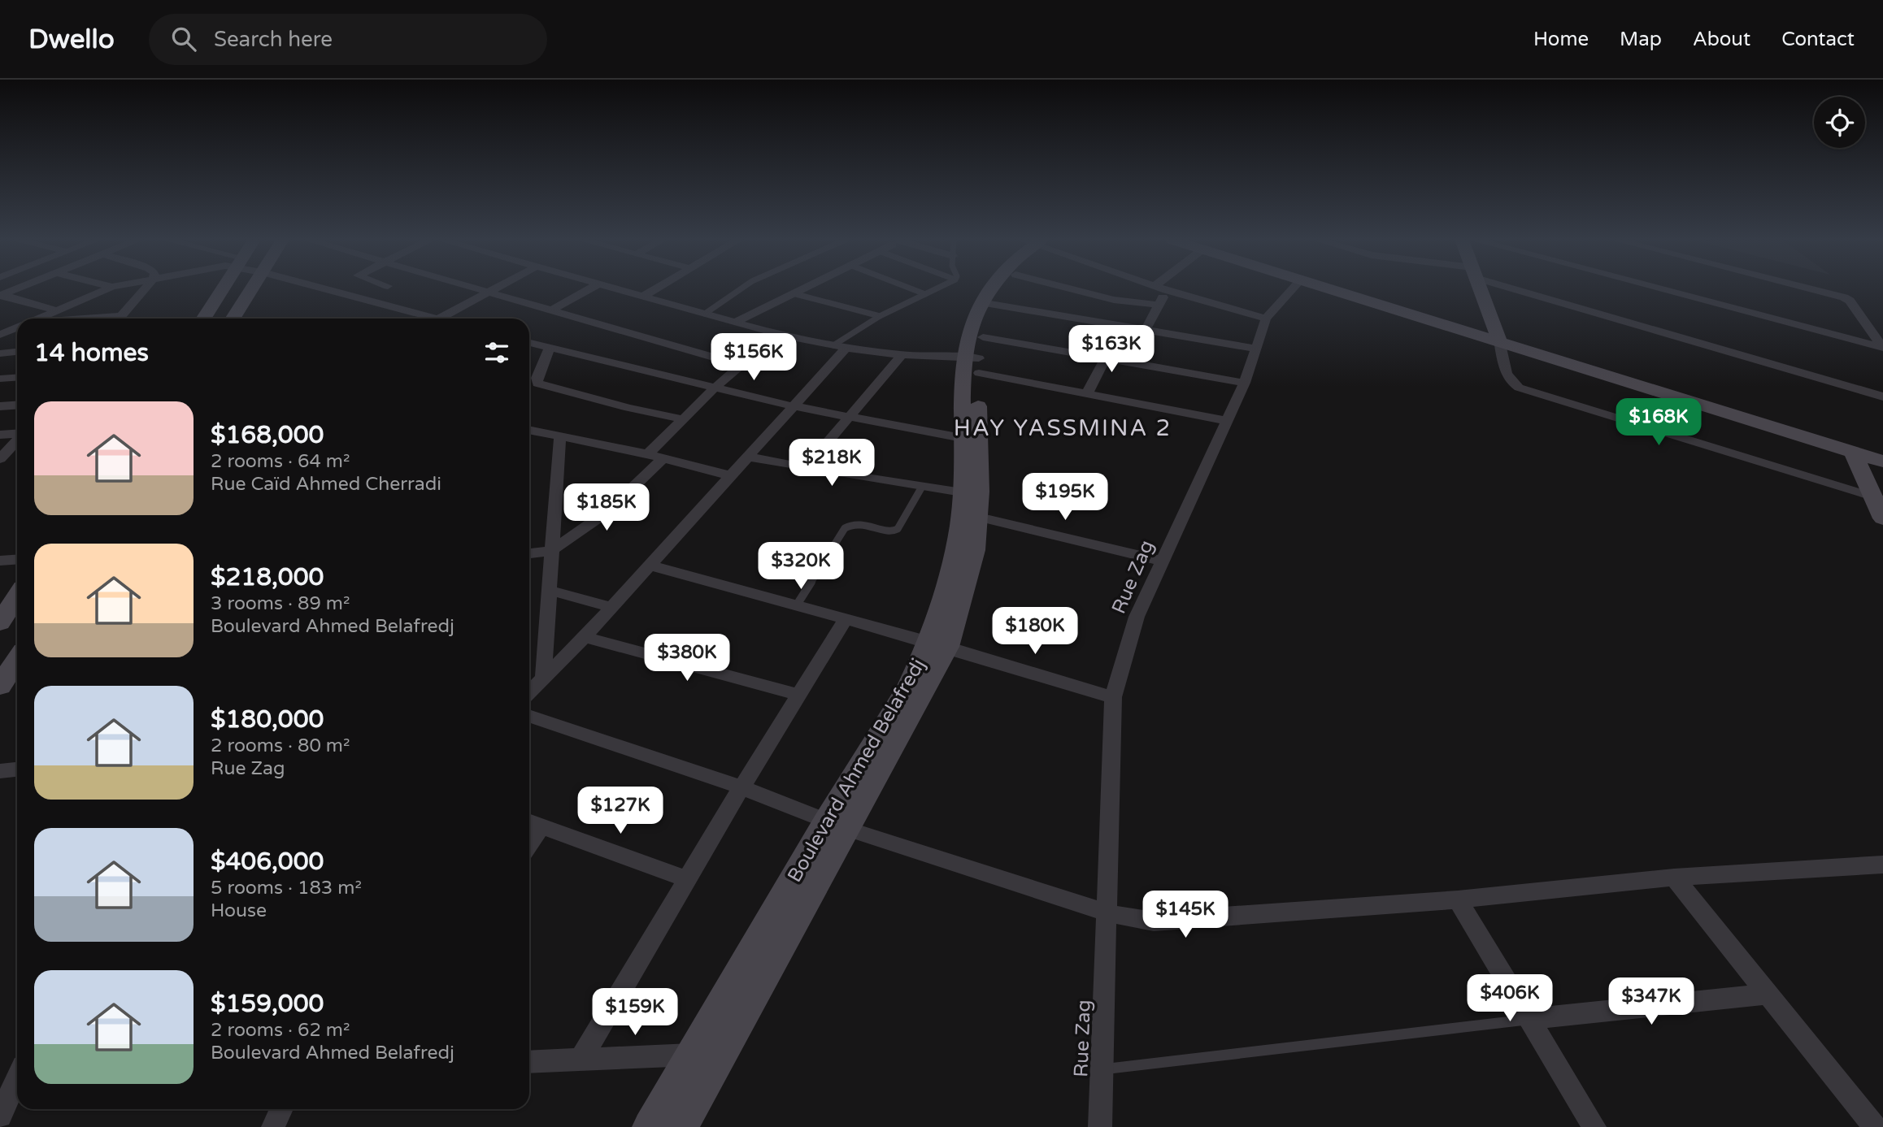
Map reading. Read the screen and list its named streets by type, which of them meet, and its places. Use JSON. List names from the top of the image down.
{
  "streets": {
    "street": ["Rue Zag", "Boulevard Ahmed Belafredj"]
  },
  "districts": ["HAY YASSMINA 2"],
  "page": {
    "header": "Dwello",
    "search": "Search here",
    "nav": [
      "Home",
      "Map",
      "About",
      "Contact"
    ],
    "heading": "14 homes",
    "price": [
      "$163K",
      "$156K",
      "$168K",
      "$218K",
      "$195K",
      "$185K",
      "$320K",
      "$180K",
      "$380K",
      "$127K",
      "$145K",
      "$406K",
      "$347K",
      "$159K"
    ],
    "list": [
      {
        "name": "$168,000",
        "note": "2 rooms · 64 m² · Rue Caïd Ahmed Cherradi"
      },
      {
        "name": "$218,000",
        "note": "3 rooms · 89 m² · Boulevard Ahmed Belafredj"
      },
      {
        "name": "$180,000",
        "note": "2 rooms · 80 m² · Rue Zag"
      },
      {
        "name": "$406,000",
        "note": "5 rooms · 183 m² · House"
      },
      {
        "name": "$159,000",
        "note": "2 rooms · 62 m² · Boulevard Ahmed Belafredj"
      }
    ]
  }
}
